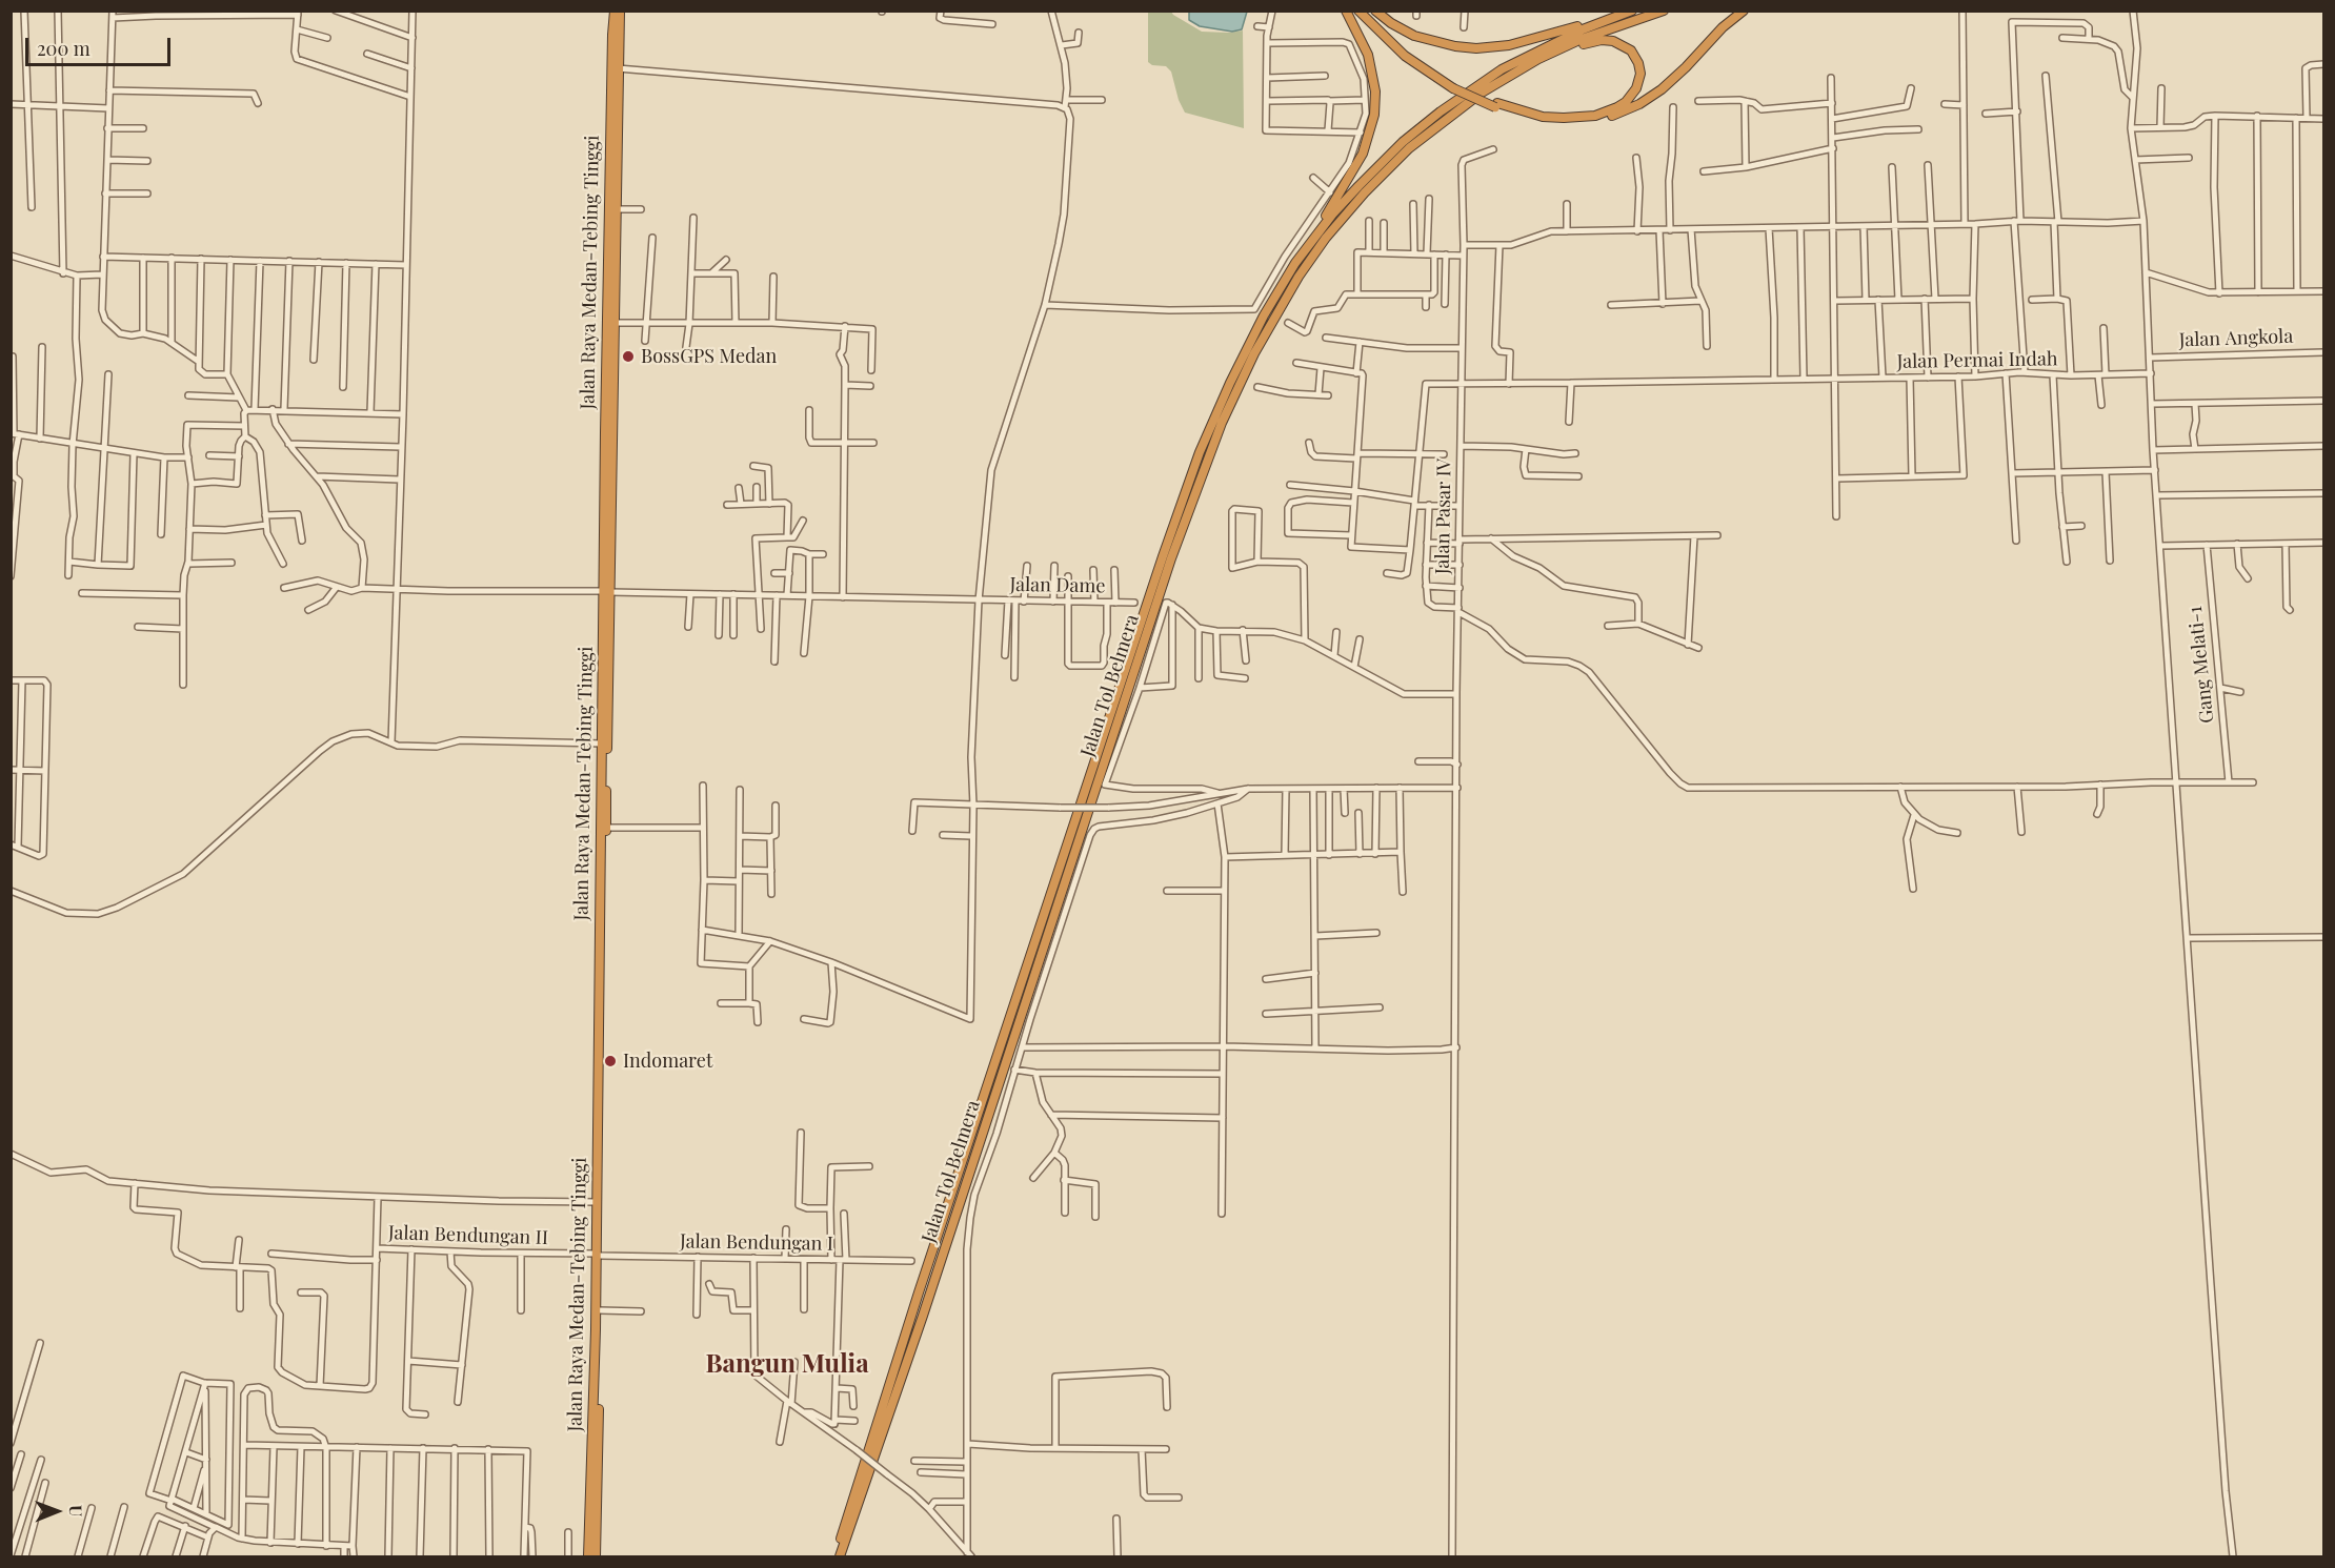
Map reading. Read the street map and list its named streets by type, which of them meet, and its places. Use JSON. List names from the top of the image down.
{
  "streets": {
    "highway": ["Jalan Raya Medan-Tebing Tinggi", "Jalan Tol Belmera"],
    "street": [
      "Jalan Angkola",
      "Jalan Permai Indah",
      "Jalan Pasar IV",
      "Jalan Dame",
      "Gang Melati-1",
      "Jalan Bendungan II",
      "Jalan Bendungan I"
    ]
  },
  "crossings": [
    ["Jalan Raya Medan-Tebing Tinggi", "Jalan Dame"],
    ["Jalan Raya Medan-Tebing Tinggi", "Jalan Bendungan II"],
    ["Jalan Raya Medan-Tebing Tinggi", "Jalan Bendungan I"],
    ["Jalan Permai Indah", "Jalan Pasar IV"],
    ["Jalan Bendungan II", "Jalan Bendungan I"]
  ],
  "districts": ["Bangun Mulia"],
  "places": ["BossGPS Medan", "Indomaret"],
  "scale_bar": "200 m",
  "north": "right"
}
